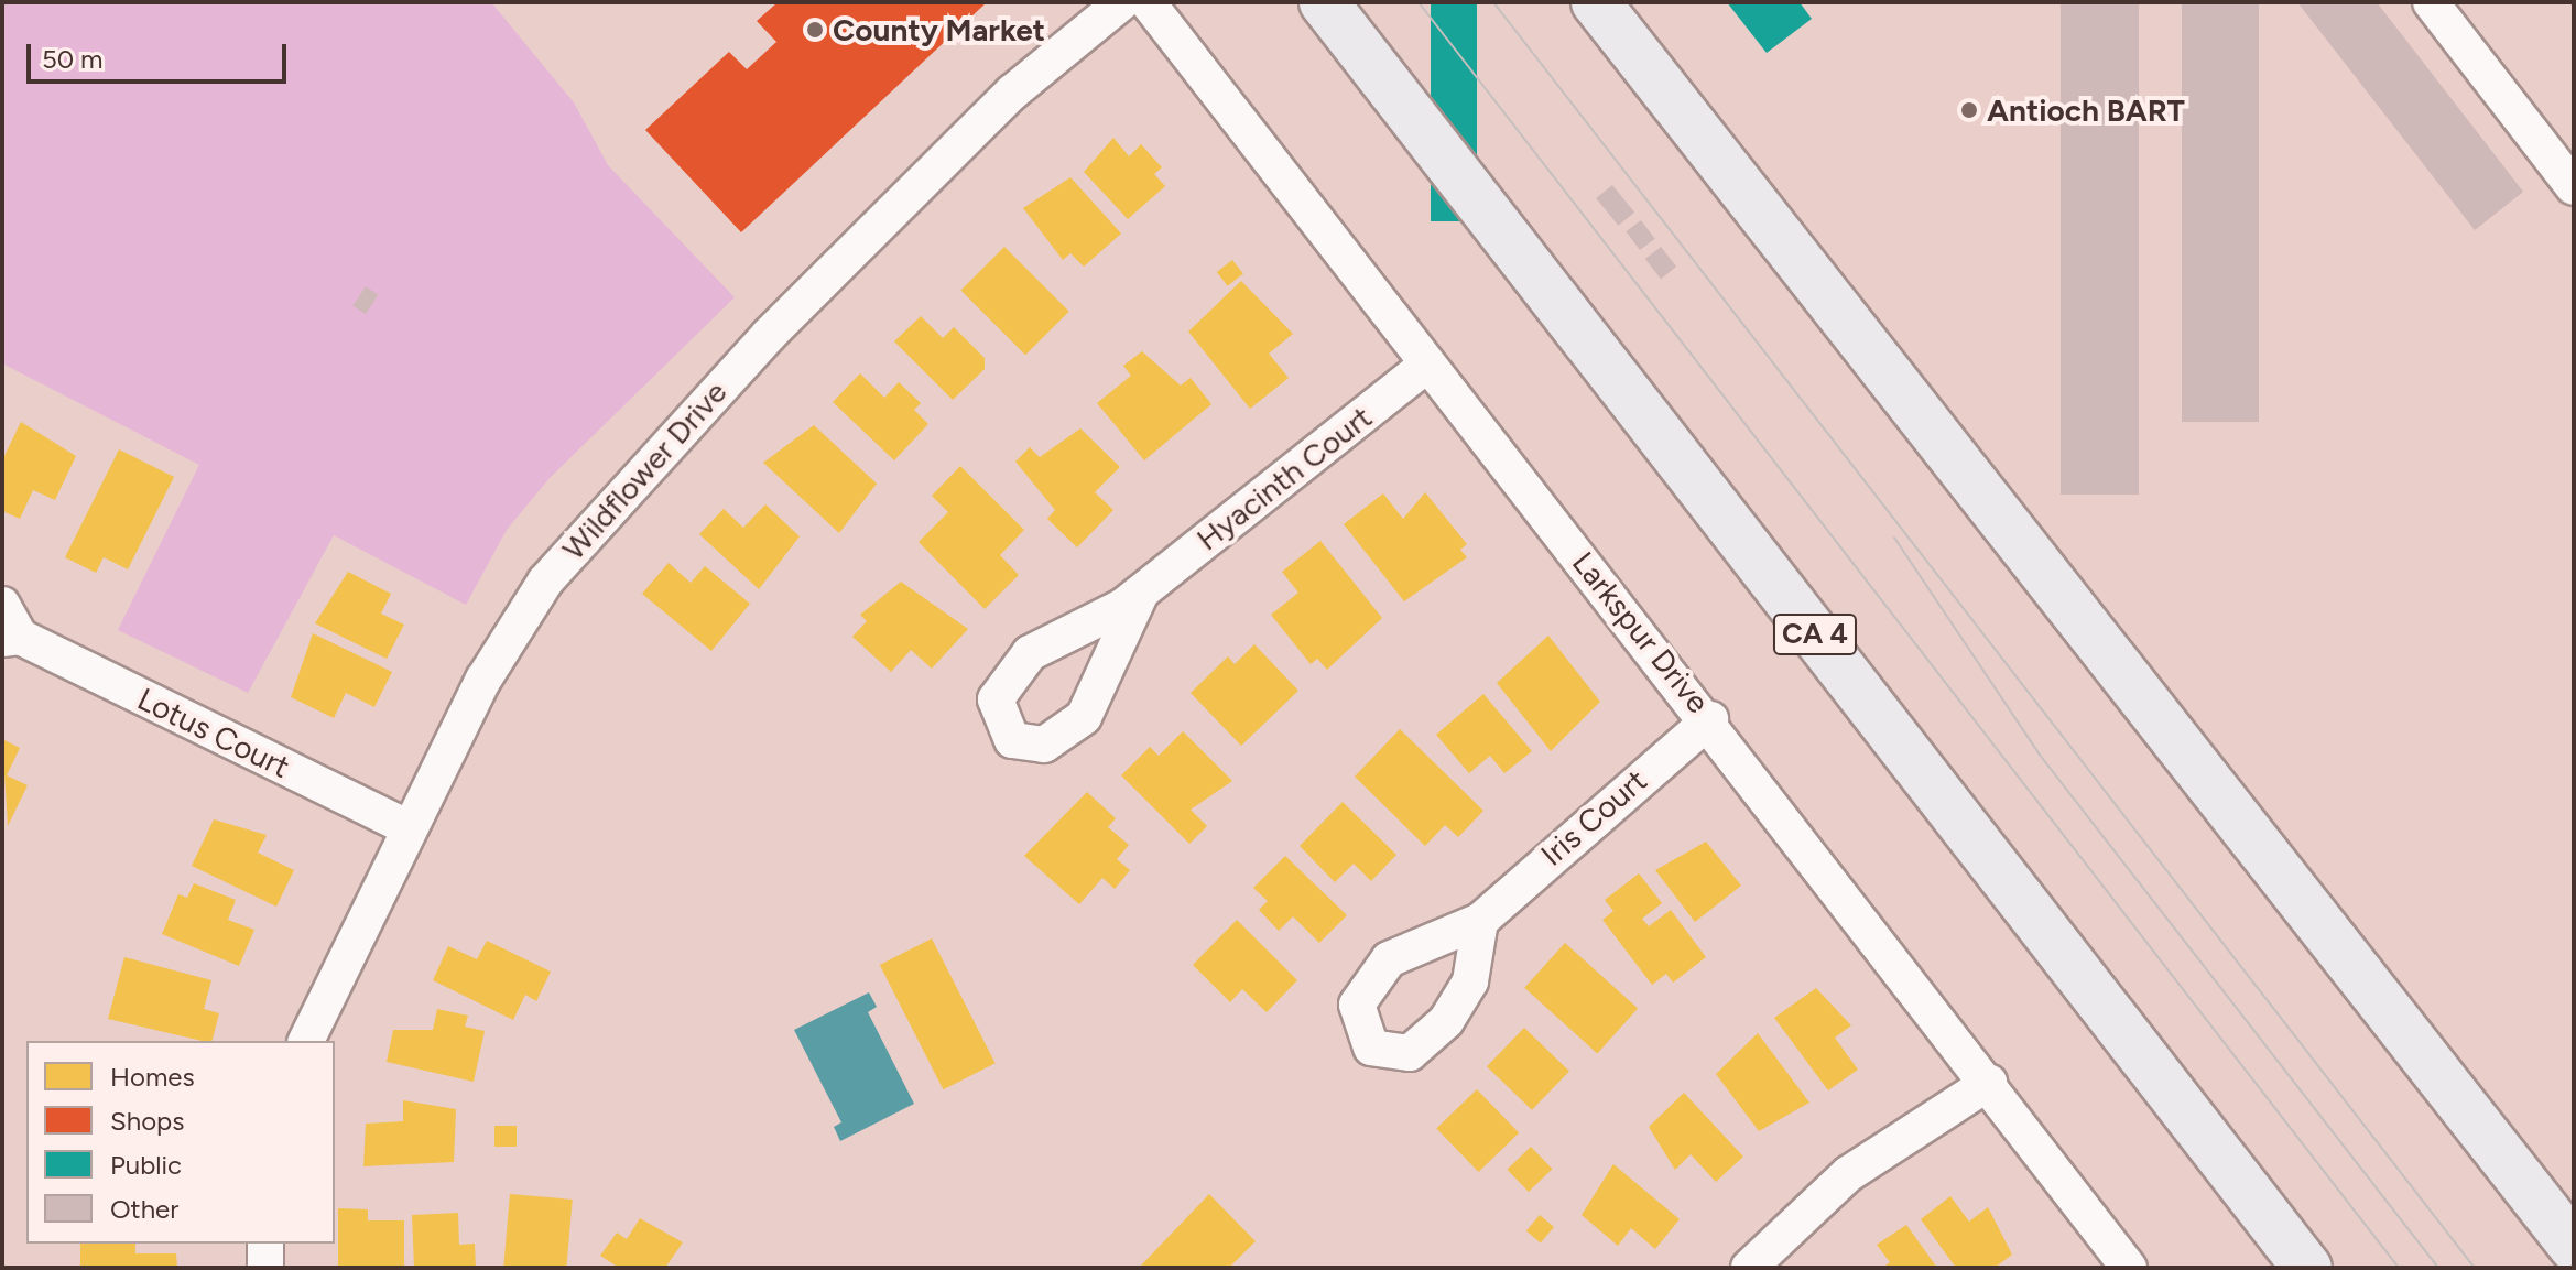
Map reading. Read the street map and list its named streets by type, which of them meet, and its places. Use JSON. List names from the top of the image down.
{
  "streets": {
    "highway": ["CA 4"],
    "street": [
      "Wildflower Drive",
      "Hyacinth Court",
      "Larkspur Drive",
      "Lotus Court",
      "Iris Court"
    ]
  },
  "crossings": [
    ["Wildflower Drive", "Lotus Court"],
    ["Hyacinth Court", "Larkspur Drive"],
    ["Larkspur Drive", "Iris Court"]
  ],
  "places": ["County Market", "Antioch BART"],
  "legend": [
    "Homes",
    "Shops",
    "Public",
    "Other"
  ],
  "scale_bar": "50 m"
}
